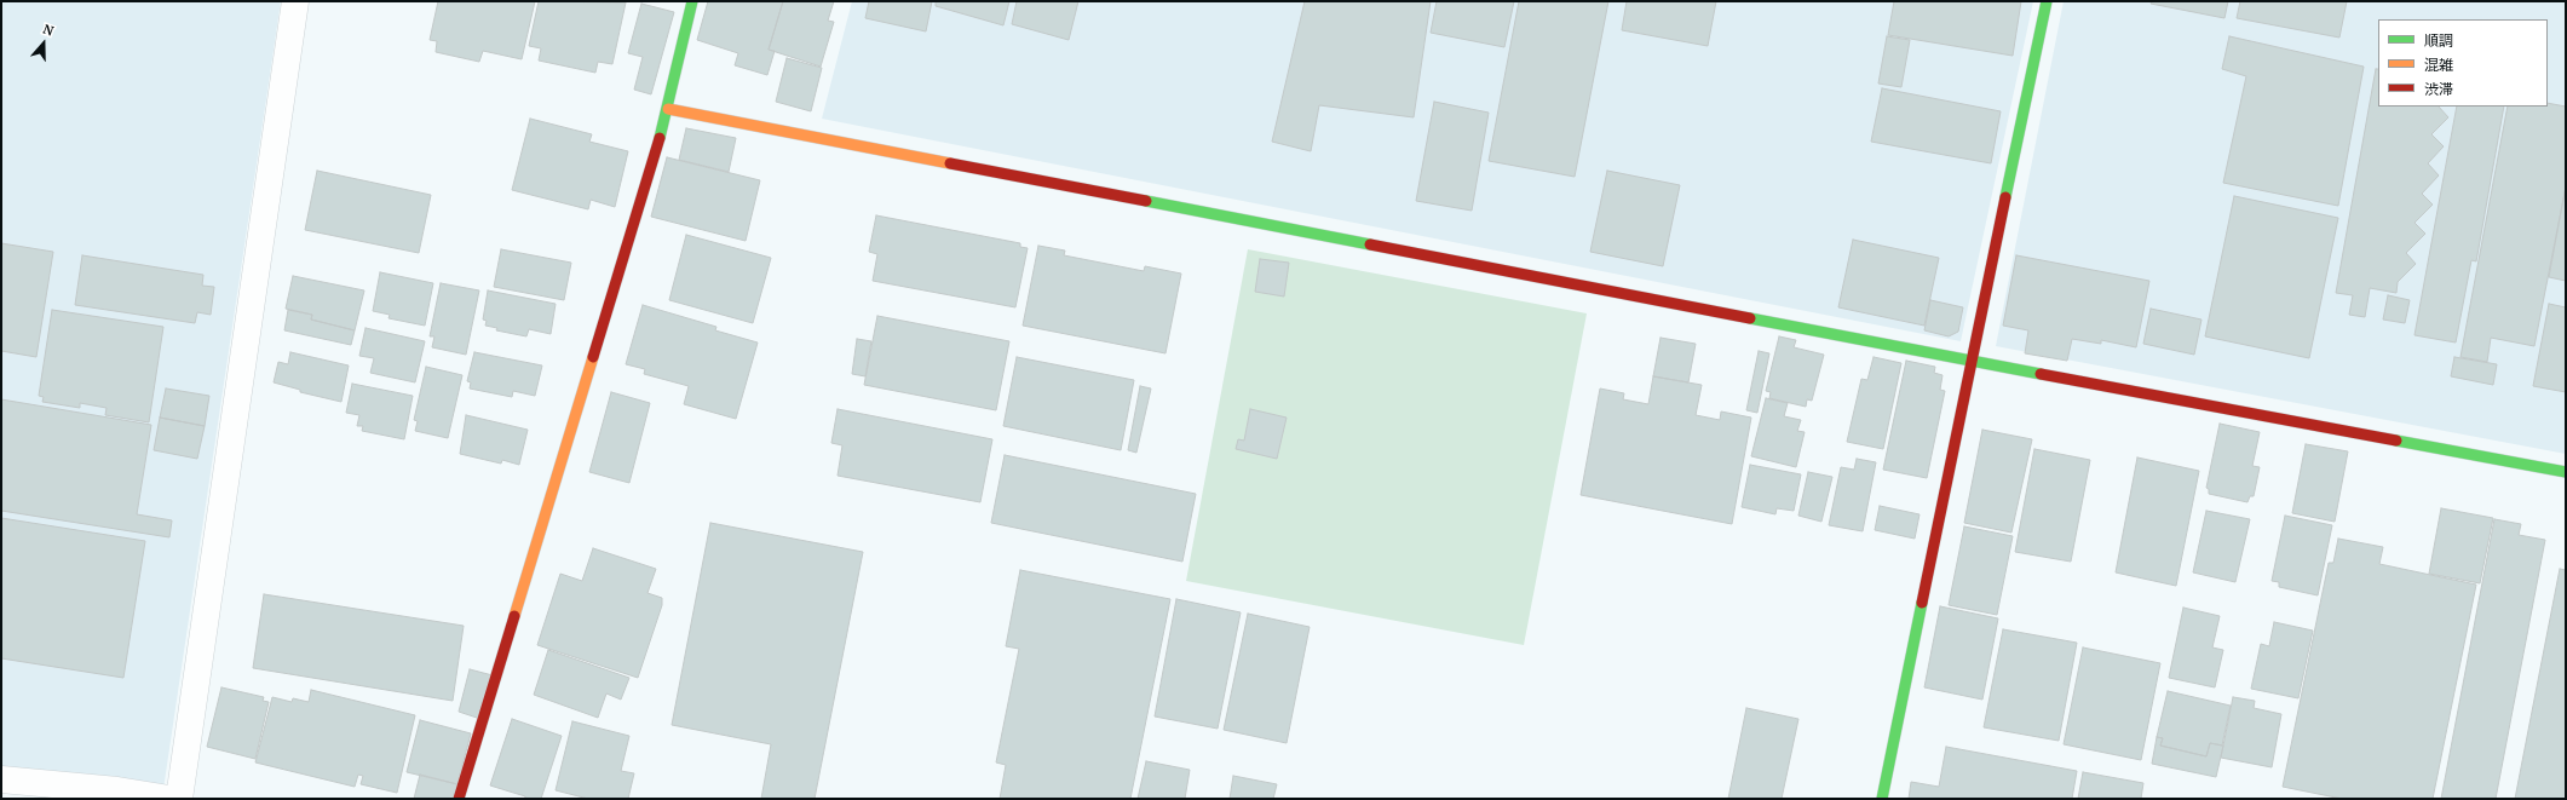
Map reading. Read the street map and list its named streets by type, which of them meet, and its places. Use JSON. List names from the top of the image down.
{
  "legend": ["順調", "混雑", "渋滞"],
  "north": "top"
}
